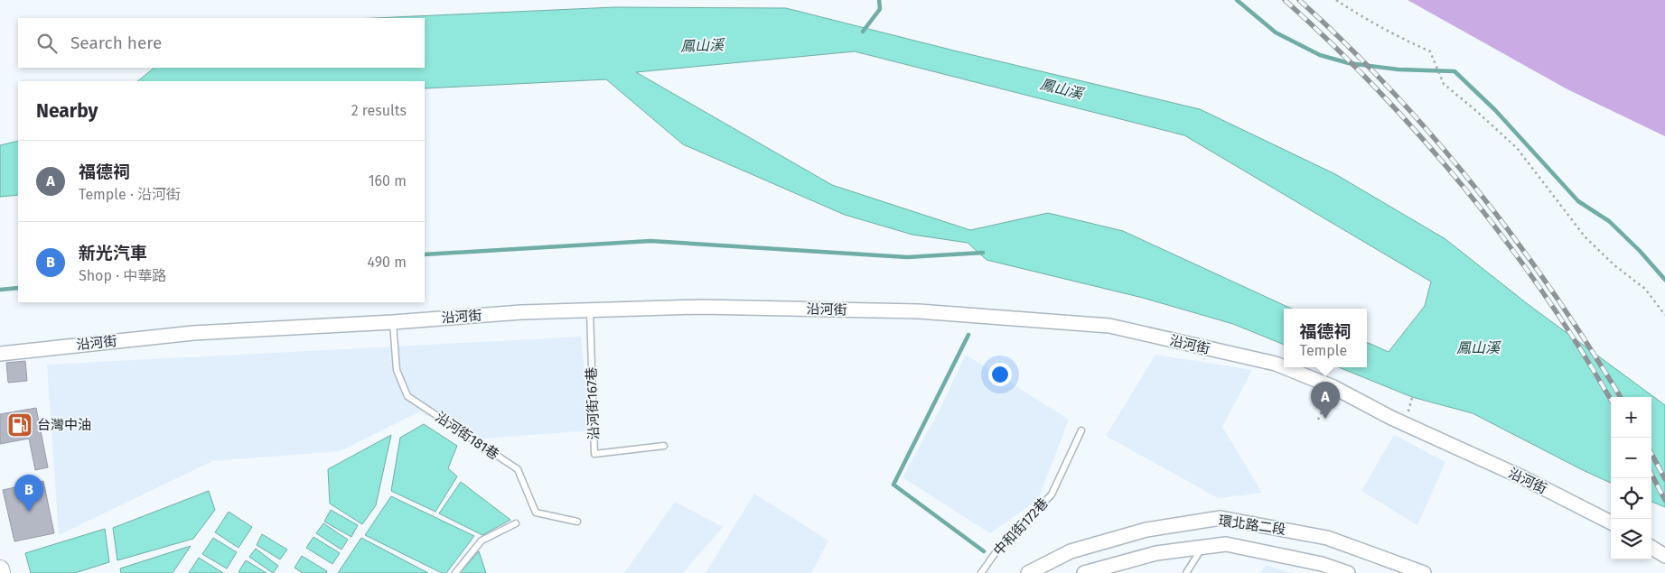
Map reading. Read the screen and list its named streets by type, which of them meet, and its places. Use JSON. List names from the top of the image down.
{
  "streets": {
    "street": ["沿河街", "環北路二段"],
    "lane": ["沿河街167巷", "沿河街181巷", "中和街172巷"]
  },
  "crossings": [
    ["沿河街", "沿河街167巷"],
    ["沿河街", "沿河街181巷"]
  ],
  "water": ["鳳山溪"],
  "places": {
    "fuel station": ["台灣中油"]
  },
  "page": {
    "search": "Search here",
    "heading": ["Nearby", "2 results"],
    "list": [
      {
        "mark": "A",
        "name": "福德祠",
        "note": "Temple · 沿河街",
        "value": "160 m"
      },
      {
        "mark": "B",
        "name": "新光汽車",
        "note": "Shop · 中華路",
        "value": "490 m"
      }
    ],
    "popup": ["福德祠", "Temple"],
    "pins": ["A", "B"],
    "map_buttons": ["+", "−"]
  }
}
